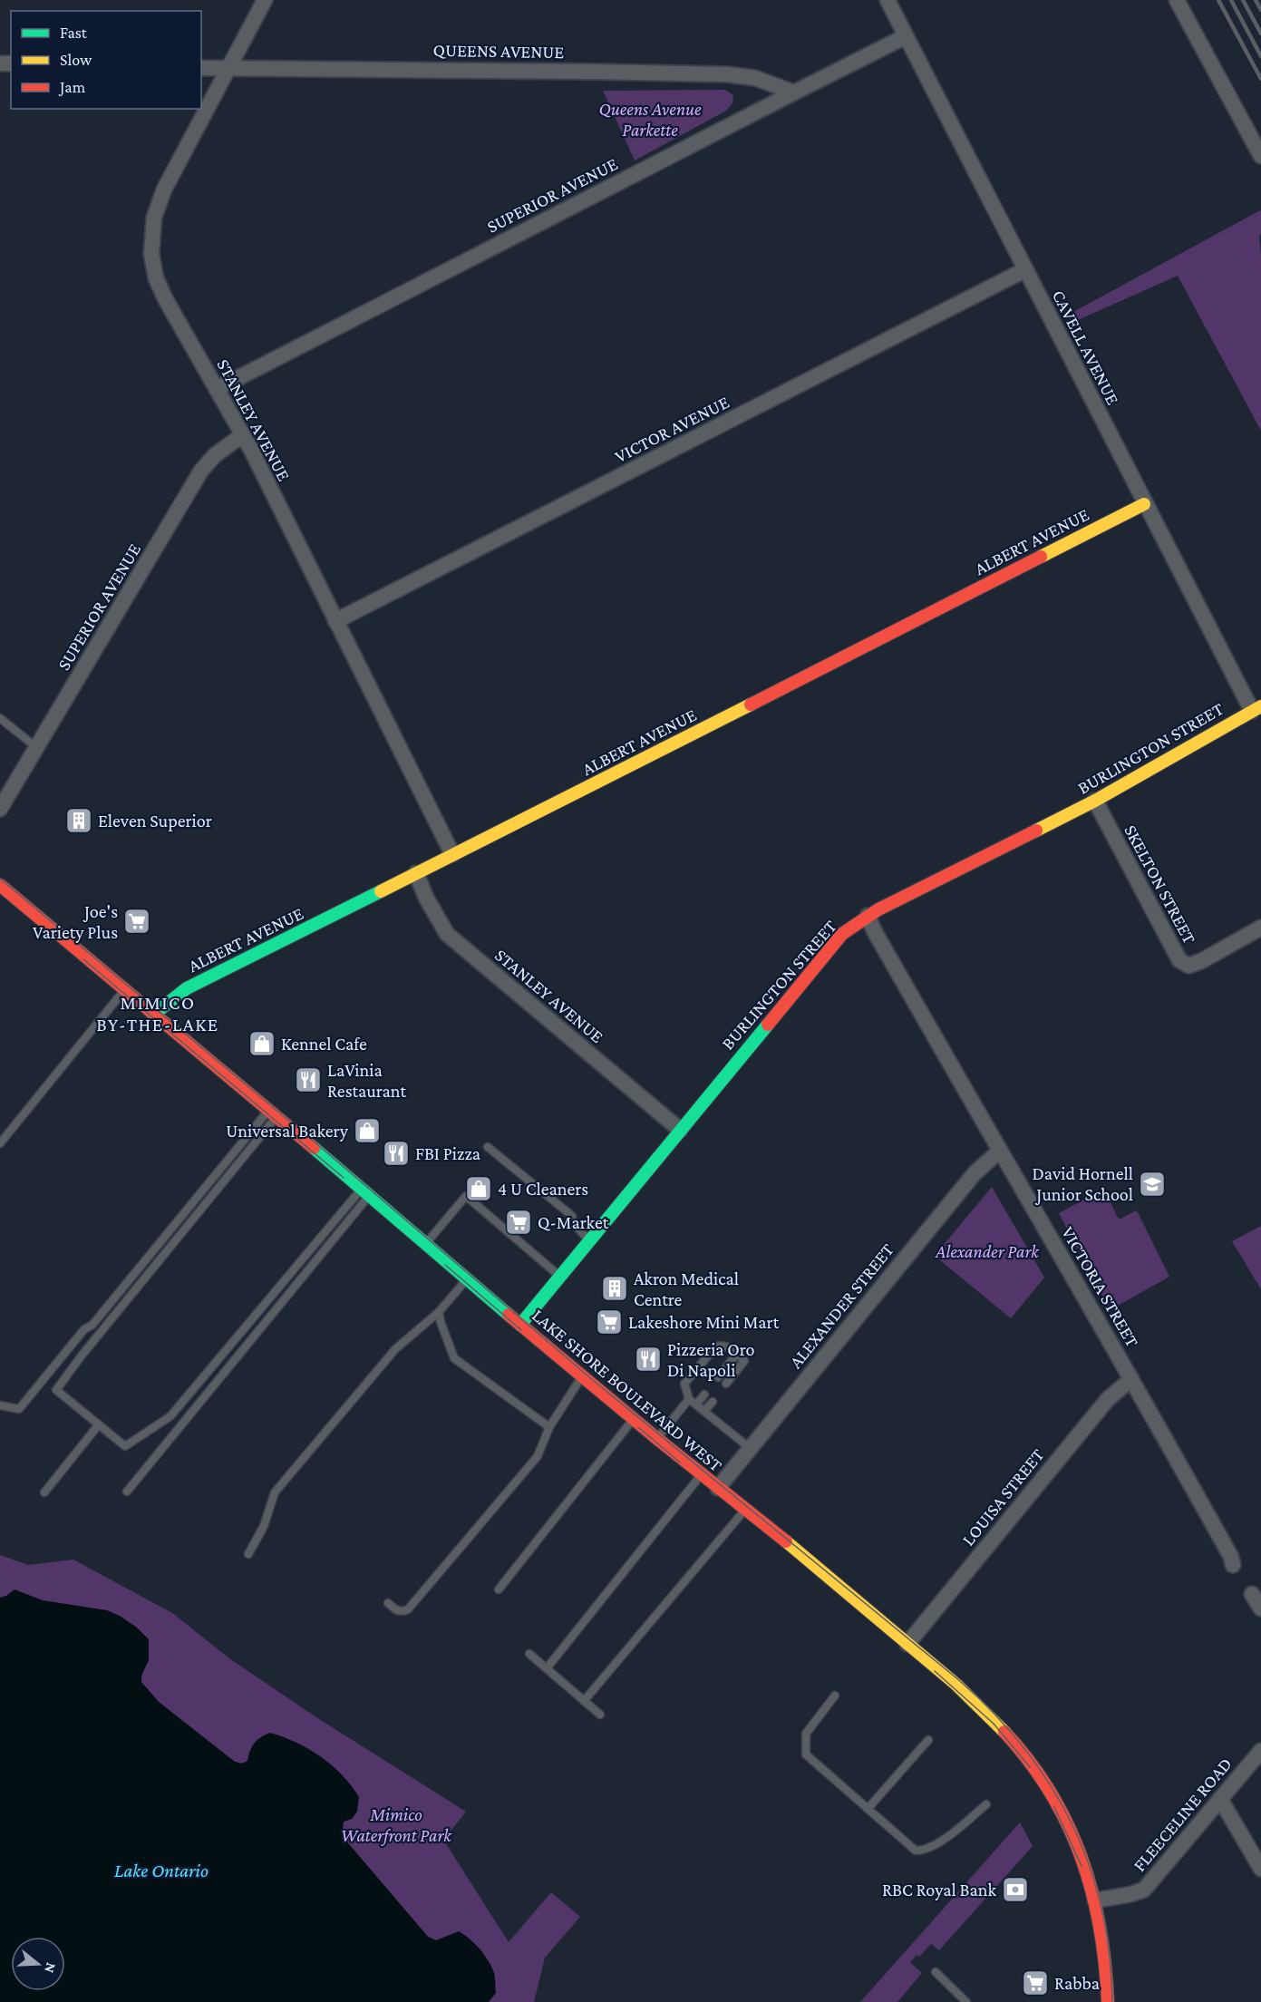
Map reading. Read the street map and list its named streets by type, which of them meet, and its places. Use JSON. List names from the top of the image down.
{
  "streets": {
    "street": [
      "QUEENS AVENUE",
      "SUPERIOR AVENUE",
      "CAVELL AVENUE",
      "STANLEY AVENUE",
      "VICTOR AVENUE",
      "ALBERT AVENUE",
      "BURLINGTON STREET",
      "SKELTON STREET",
      "VICTORIA STREET",
      "ALEXANDER STREET",
      "LAKE SHORE BOULEVARD WEST",
      "LOUISA STREET",
      "FLEECELINE ROAD"
    ]
  },
  "crossings": [
    ["QUEENS AVENUE", "SUPERIOR AVENUE"],
    ["QUEENS AVENUE", "STANLEY AVENUE"],
    ["SUPERIOR AVENUE", "CAVELL AVENUE"],
    ["SUPERIOR AVENUE", "STANLEY AVENUE"],
    ["CAVELL AVENUE", "VICTOR AVENUE"],
    ["CAVELL AVENUE", "ALBERT AVENUE"],
    ["CAVELL AVENUE", "BURLINGTON STREET"],
    ["STANLEY AVENUE", "VICTOR AVENUE"],
    ["STANLEY AVENUE", "ALBERT AVENUE"],
    ["STANLEY AVENUE", "BURLINGTON STREET"],
    ["ALBERT AVENUE", "LAKE SHORE BOULEVARD WEST"],
    ["BURLINGTON STREET", "SKELTON STREET"],
    ["BURLINGTON STREET", "VICTORIA STREET"],
    ["BURLINGTON STREET", "LAKE SHORE BOULEVARD WEST"],
    ["VICTORIA STREET", "ALEXANDER STREET"],
    ["VICTORIA STREET", "LOUISA STREET"],
    ["ALEXANDER STREET", "LAKE SHORE BOULEVARD WEST"],
    ["LAKE SHORE BOULEVARD WEST", "LOUISA STREET"],
    ["LAKE SHORE BOULEVARD WEST", "FLEECELINE ROAD"]
  ],
  "districts": ["MIMICO BY-THE-LAKE"],
  "water": ["Lake Ontario"],
  "parks": ["Queens Avenue Parkette", "Alexander Park", "Mimico Waterfront Park"],
  "places": {
    "building": ["Eleven Superior", "Akron Medical Centre"],
    "supermarket": [
      "Joe's Variety Plus",
      "Q-Market",
      "Lakeshore Mini Mart",
      "Rabba"
    ],
    "shop": ["Kennel Cafe", "Universal Bakery", "4 U Cleaners"],
    "restaurant": ["LaVinia Restaurant", "FBI Pizza", "Pizzeria Oro Di Napoli"],
    "school or university": ["David Hornell Junior School"],
    "bank": ["RBC Royal Bank"]
  },
  "legend": ["Fast", "Slow", "Jam"],
  "north": "right"
}
